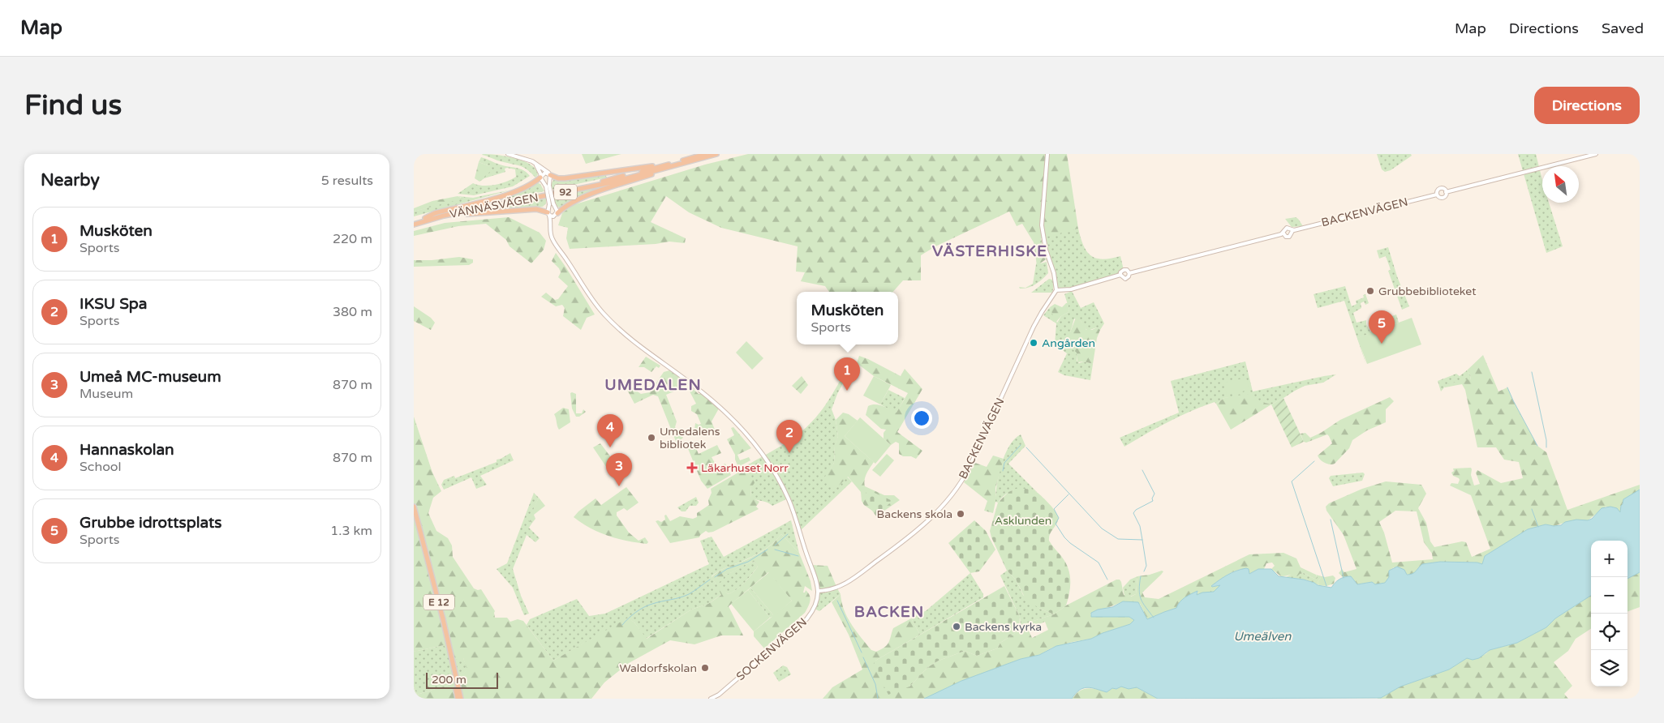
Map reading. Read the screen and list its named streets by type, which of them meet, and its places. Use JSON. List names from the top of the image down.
{
  "streets": {
    "highway": ["92", "VÄNNÄSVÄGEN", "E 12"],
    "street": ["BACKENVÄGEN", "SOCKENVÄGEN"]
  },
  "crossings": [
    ["BACKENVÄGEN", "SOCKENVÄGEN"]
  ],
  "districts": ["VÄSTERHISKE", "UMEDALEN", "BACKEN"],
  "water": ["Umeälven"],
  "parks": ["Asklunden"],
  "places": {
    "other": [
      "Grubbebiblioteket",
      "Angården",
      "Umedalens bibliotek",
      "Backens skola",
      "Backens kyrka",
      "Waldorfskolan"
    ],
    "health": ["Läkarhuset Norr"]
  },
  "scale_bar": "200 m",
  "north": "top left",
  "page": {
    "header": "Map",
    "nav": ["Map", "Directions", "Saved"],
    "buttons": "Directions",
    "title": "Find us",
    "heading": ["Nearby", "5 results"],
    "list": [
      {
        "mark": "1",
        "name": "Musköten",
        "note": "Sports",
        "value": "220 m"
      },
      {
        "mark": "2",
        "name": "IKSU Spa",
        "note": "Sports",
        "value": "380 m"
      },
      {
        "mark": "3",
        "name": "Umeå MC-museum",
        "note": "Museum",
        "value": "870 m"
      },
      {
        "mark": "4",
        "name": "Hannaskolan",
        "note": "School",
        "value": "870 m"
      },
      {
        "mark": "5",
        "name": "Grubbe idrottsplats",
        "note": "Sports",
        "value": "1.3 km"
      }
    ],
    "popup": ["Musköten", "Sports"],
    "pins": [
      "5",
      "1",
      "4",
      "2",
      "3"
    ],
    "map_buttons": ["+", "−"],
    "scale": "200 m"
  }
}
